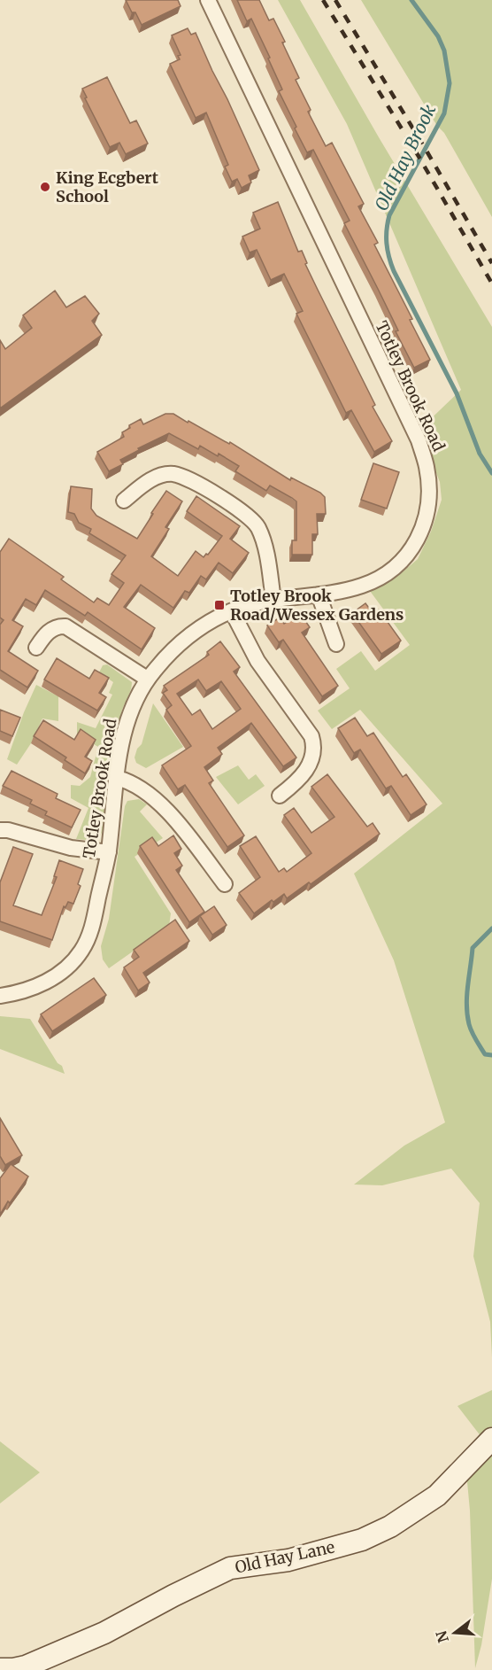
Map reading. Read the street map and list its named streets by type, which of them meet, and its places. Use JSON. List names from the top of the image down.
{
  "streets": {
    "street": ["Totley Brook Road", "Old Hay Lane"]
  },
  "water": ["Old Hay Brook"],
  "places": {
    "other": ["King Ecgbert School"],
    "transit": ["Totley Brook Road/Wessex Gardens"]
  },
  "north": "left"
}
